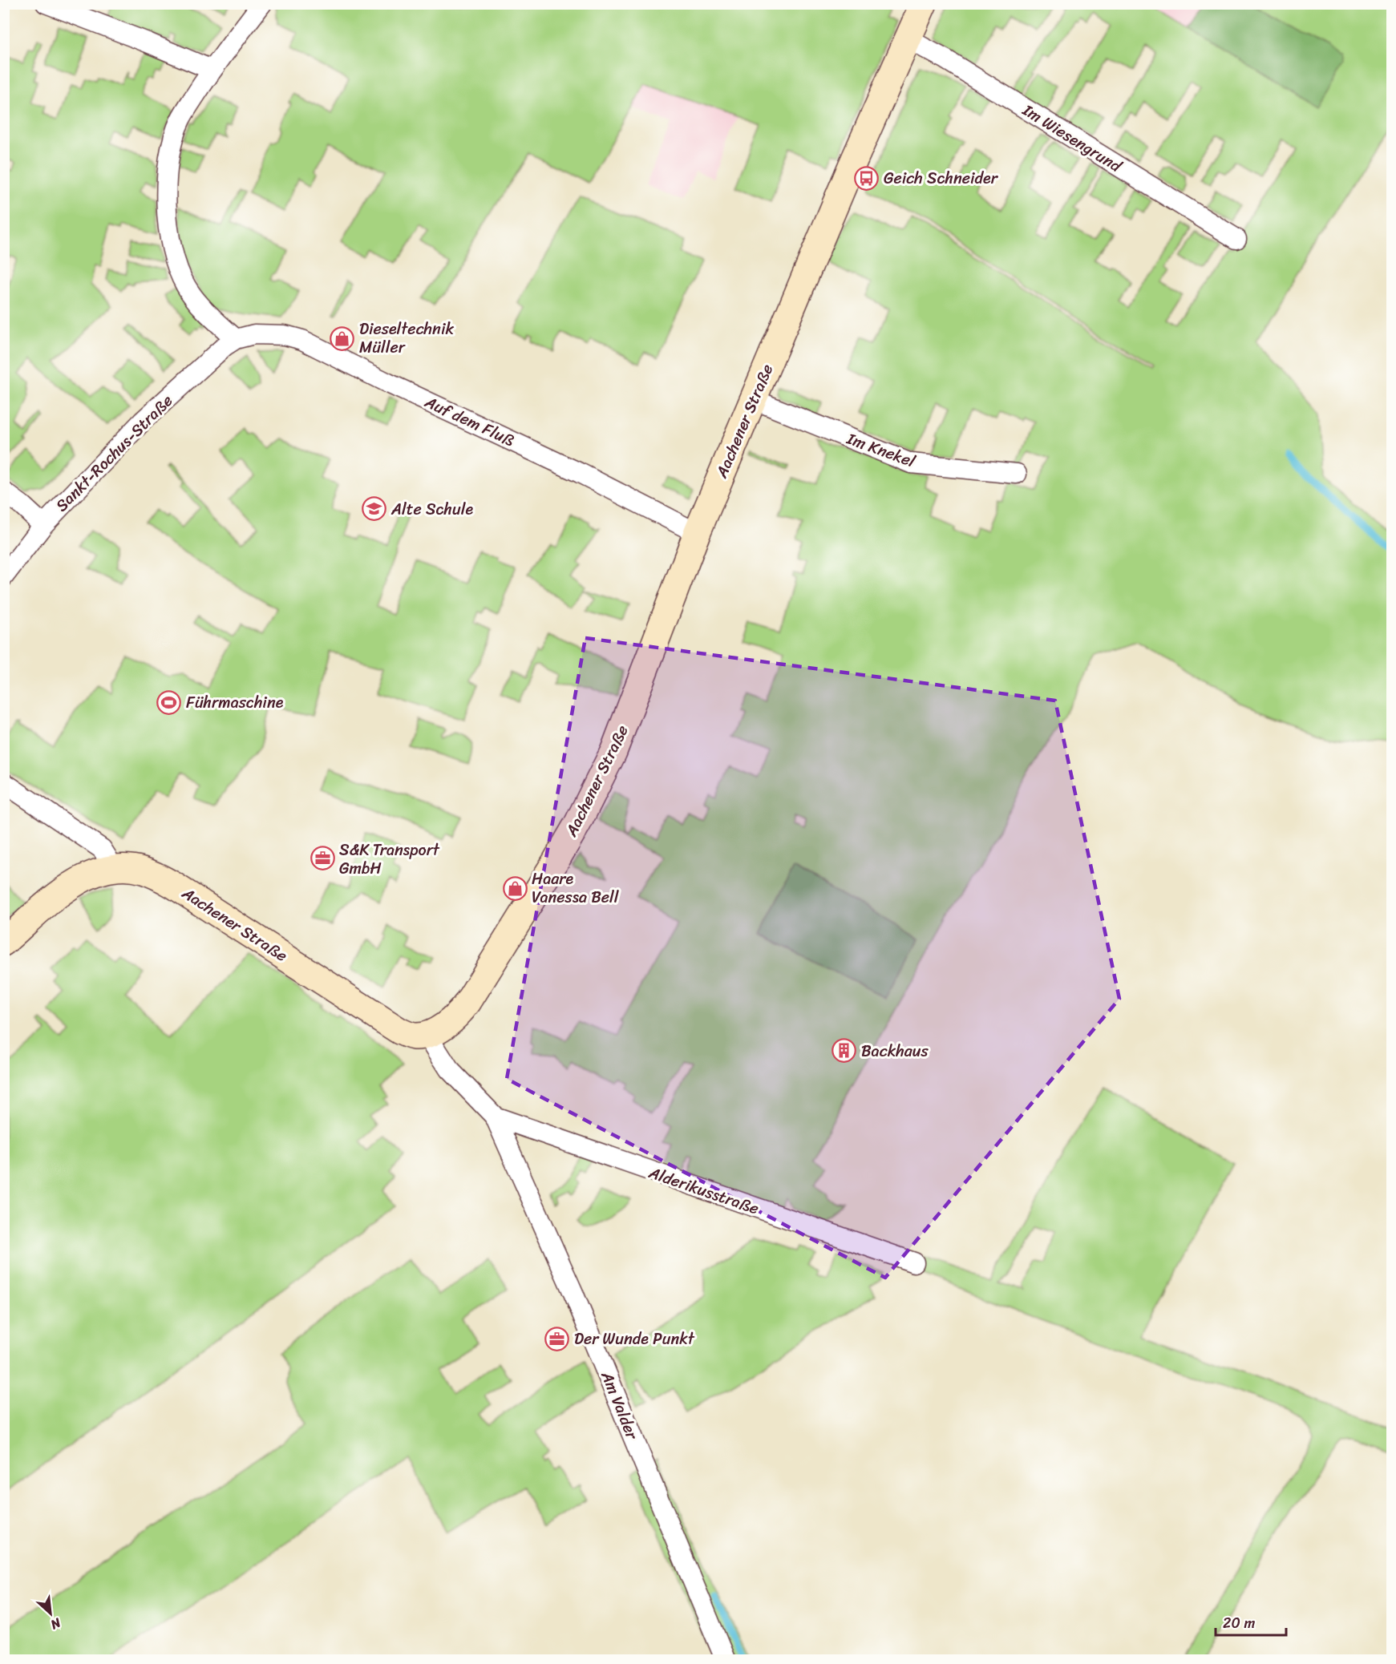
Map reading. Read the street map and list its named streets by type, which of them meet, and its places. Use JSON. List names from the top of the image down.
{
  "streets": {
    "street": [
      "Im Wiesengrund",
      "Auf dem Fluß",
      "Aachener Straße",
      "Im Knekel",
      "Sankt-Rochus-Straße",
      "Alderikusstraße",
      "Am Valder"
    ]
  },
  "crossings": [
    ["Im Wiesengrund", "Aachener Straße"],
    ["Auf dem Fluß", "Aachener Straße"],
    ["Auf dem Fluß", "Sankt-Rochus-Straße"],
    ["Aachener Straße", "Im Knekel"],
    ["Aachener Straße", "Am Valder"],
    ["Alderikusstraße", "Am Valder"]
  ],
  "places": {
    "bus stop": ["Geich Schneider"],
    "shop": ["Dieseltechnik Müller", "Haare Vanessa Bell"],
    "school or university": ["Alte Schule"],
    "sports": ["Führmaschine"],
    "office": ["S&K Transport GmbH", "Der Wunde Punkt"],
    "building": ["Backhaus"]
  },
  "scale_bar": "20 m",
  "north": "bottom right"
}
